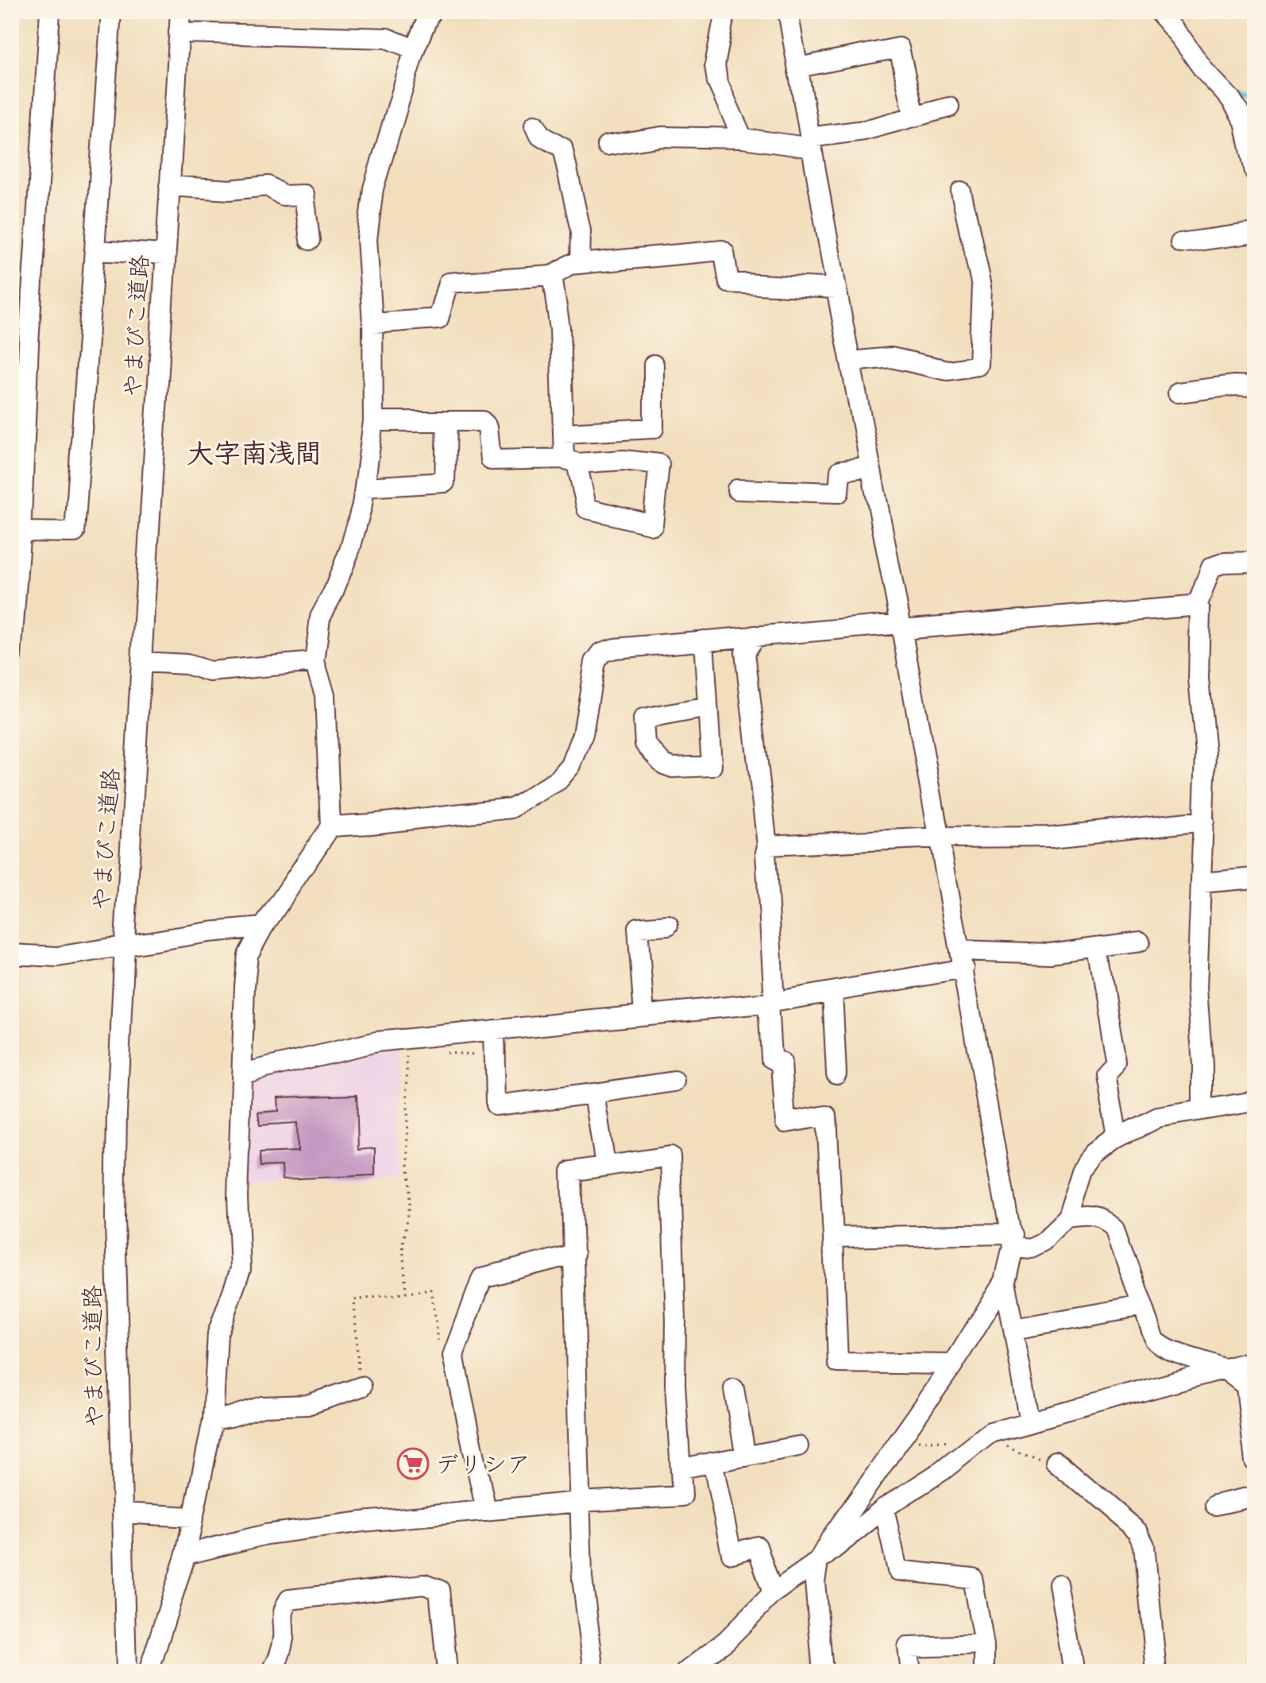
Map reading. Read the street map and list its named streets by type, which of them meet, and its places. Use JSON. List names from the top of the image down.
{
  "streets": {
    "street": ["やまびこ道路"]
  },
  "districts": ["大字南浅間"],
  "places": {
    "supermarket": ["デリシア"]
  }
}
